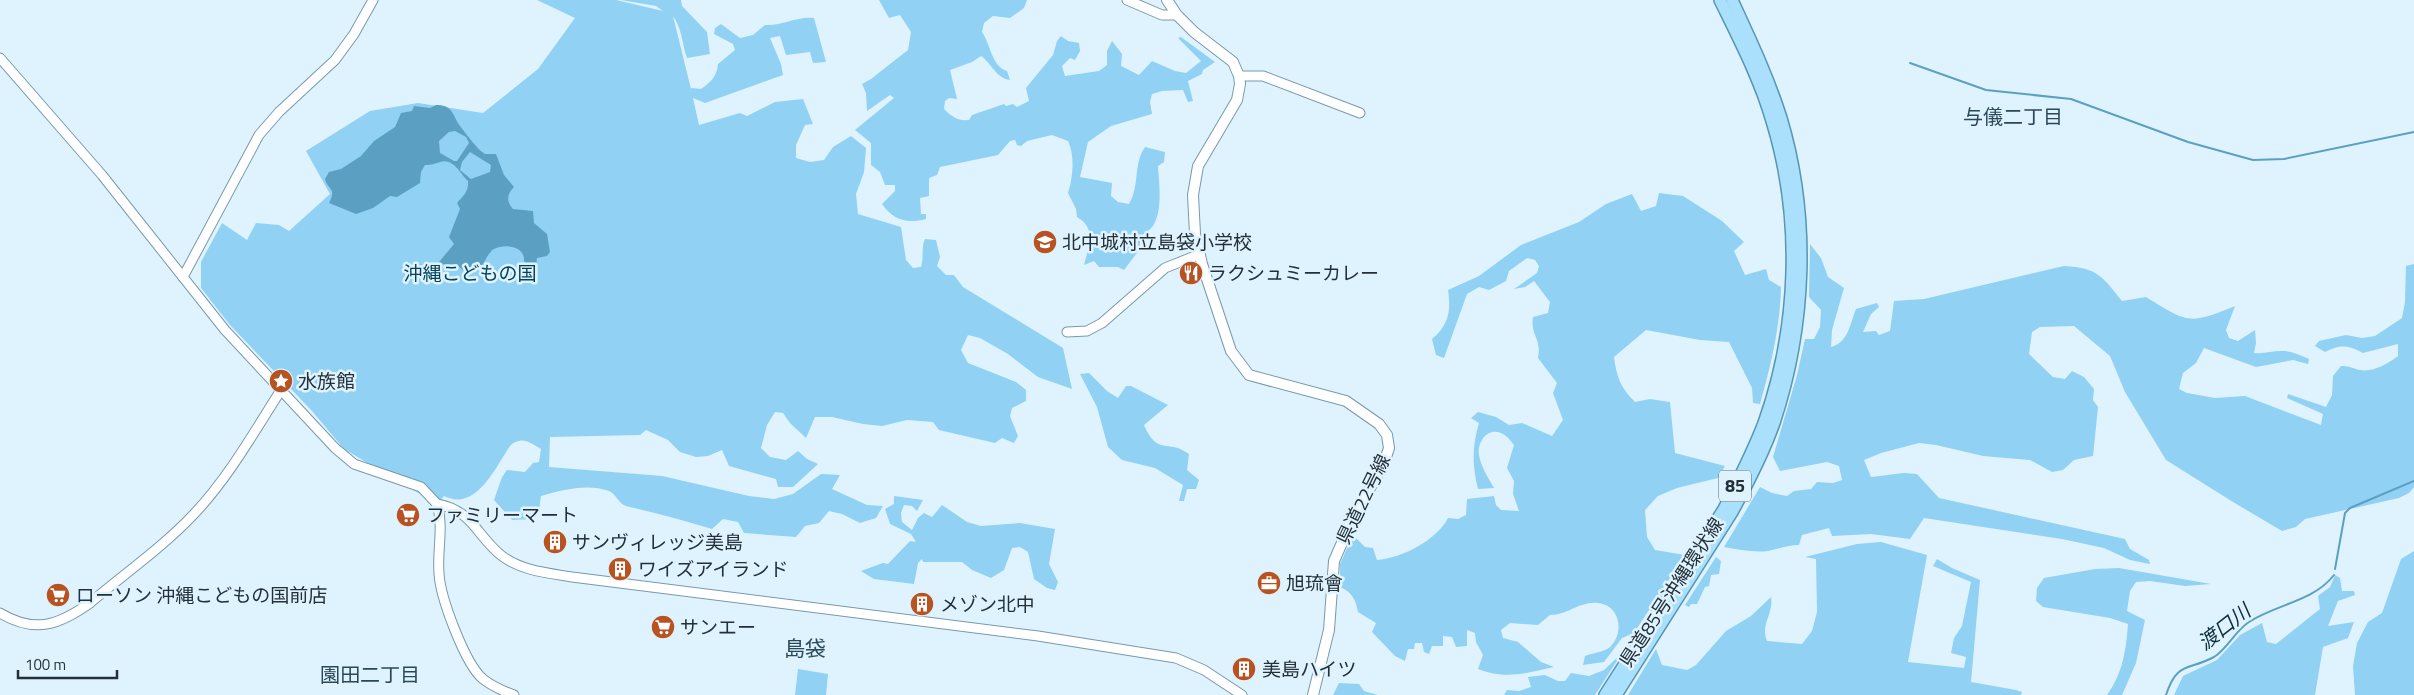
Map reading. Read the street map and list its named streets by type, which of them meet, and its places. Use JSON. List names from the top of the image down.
{
  "streets": {
    "main road": ["85", "県道22号線", "県道85号沖縄環状線"]
  },
  "districts": ["与儀二丁目", "島袋", "園田二丁目"],
  "water": ["渡口川"],
  "parks": ["沖縄こどもの国"],
  "places": {
    "school or university": ["北中城村立島袋小学校"],
    "restaurant": ["ラクシュミーカレー"],
    "place": ["水族館"],
    "supermarket": ["ファミリーマート", "ローソン 沖縄こどもの国前店", "サンエー"],
    "building": [
      "サンヴィレッジ美島",
      "ワイズアイランド",
      "メゾン北中",
      "美島ハイツ"
    ],
    "office": ["旭琉會"]
  },
  "scale_bar": "100 m"
}
